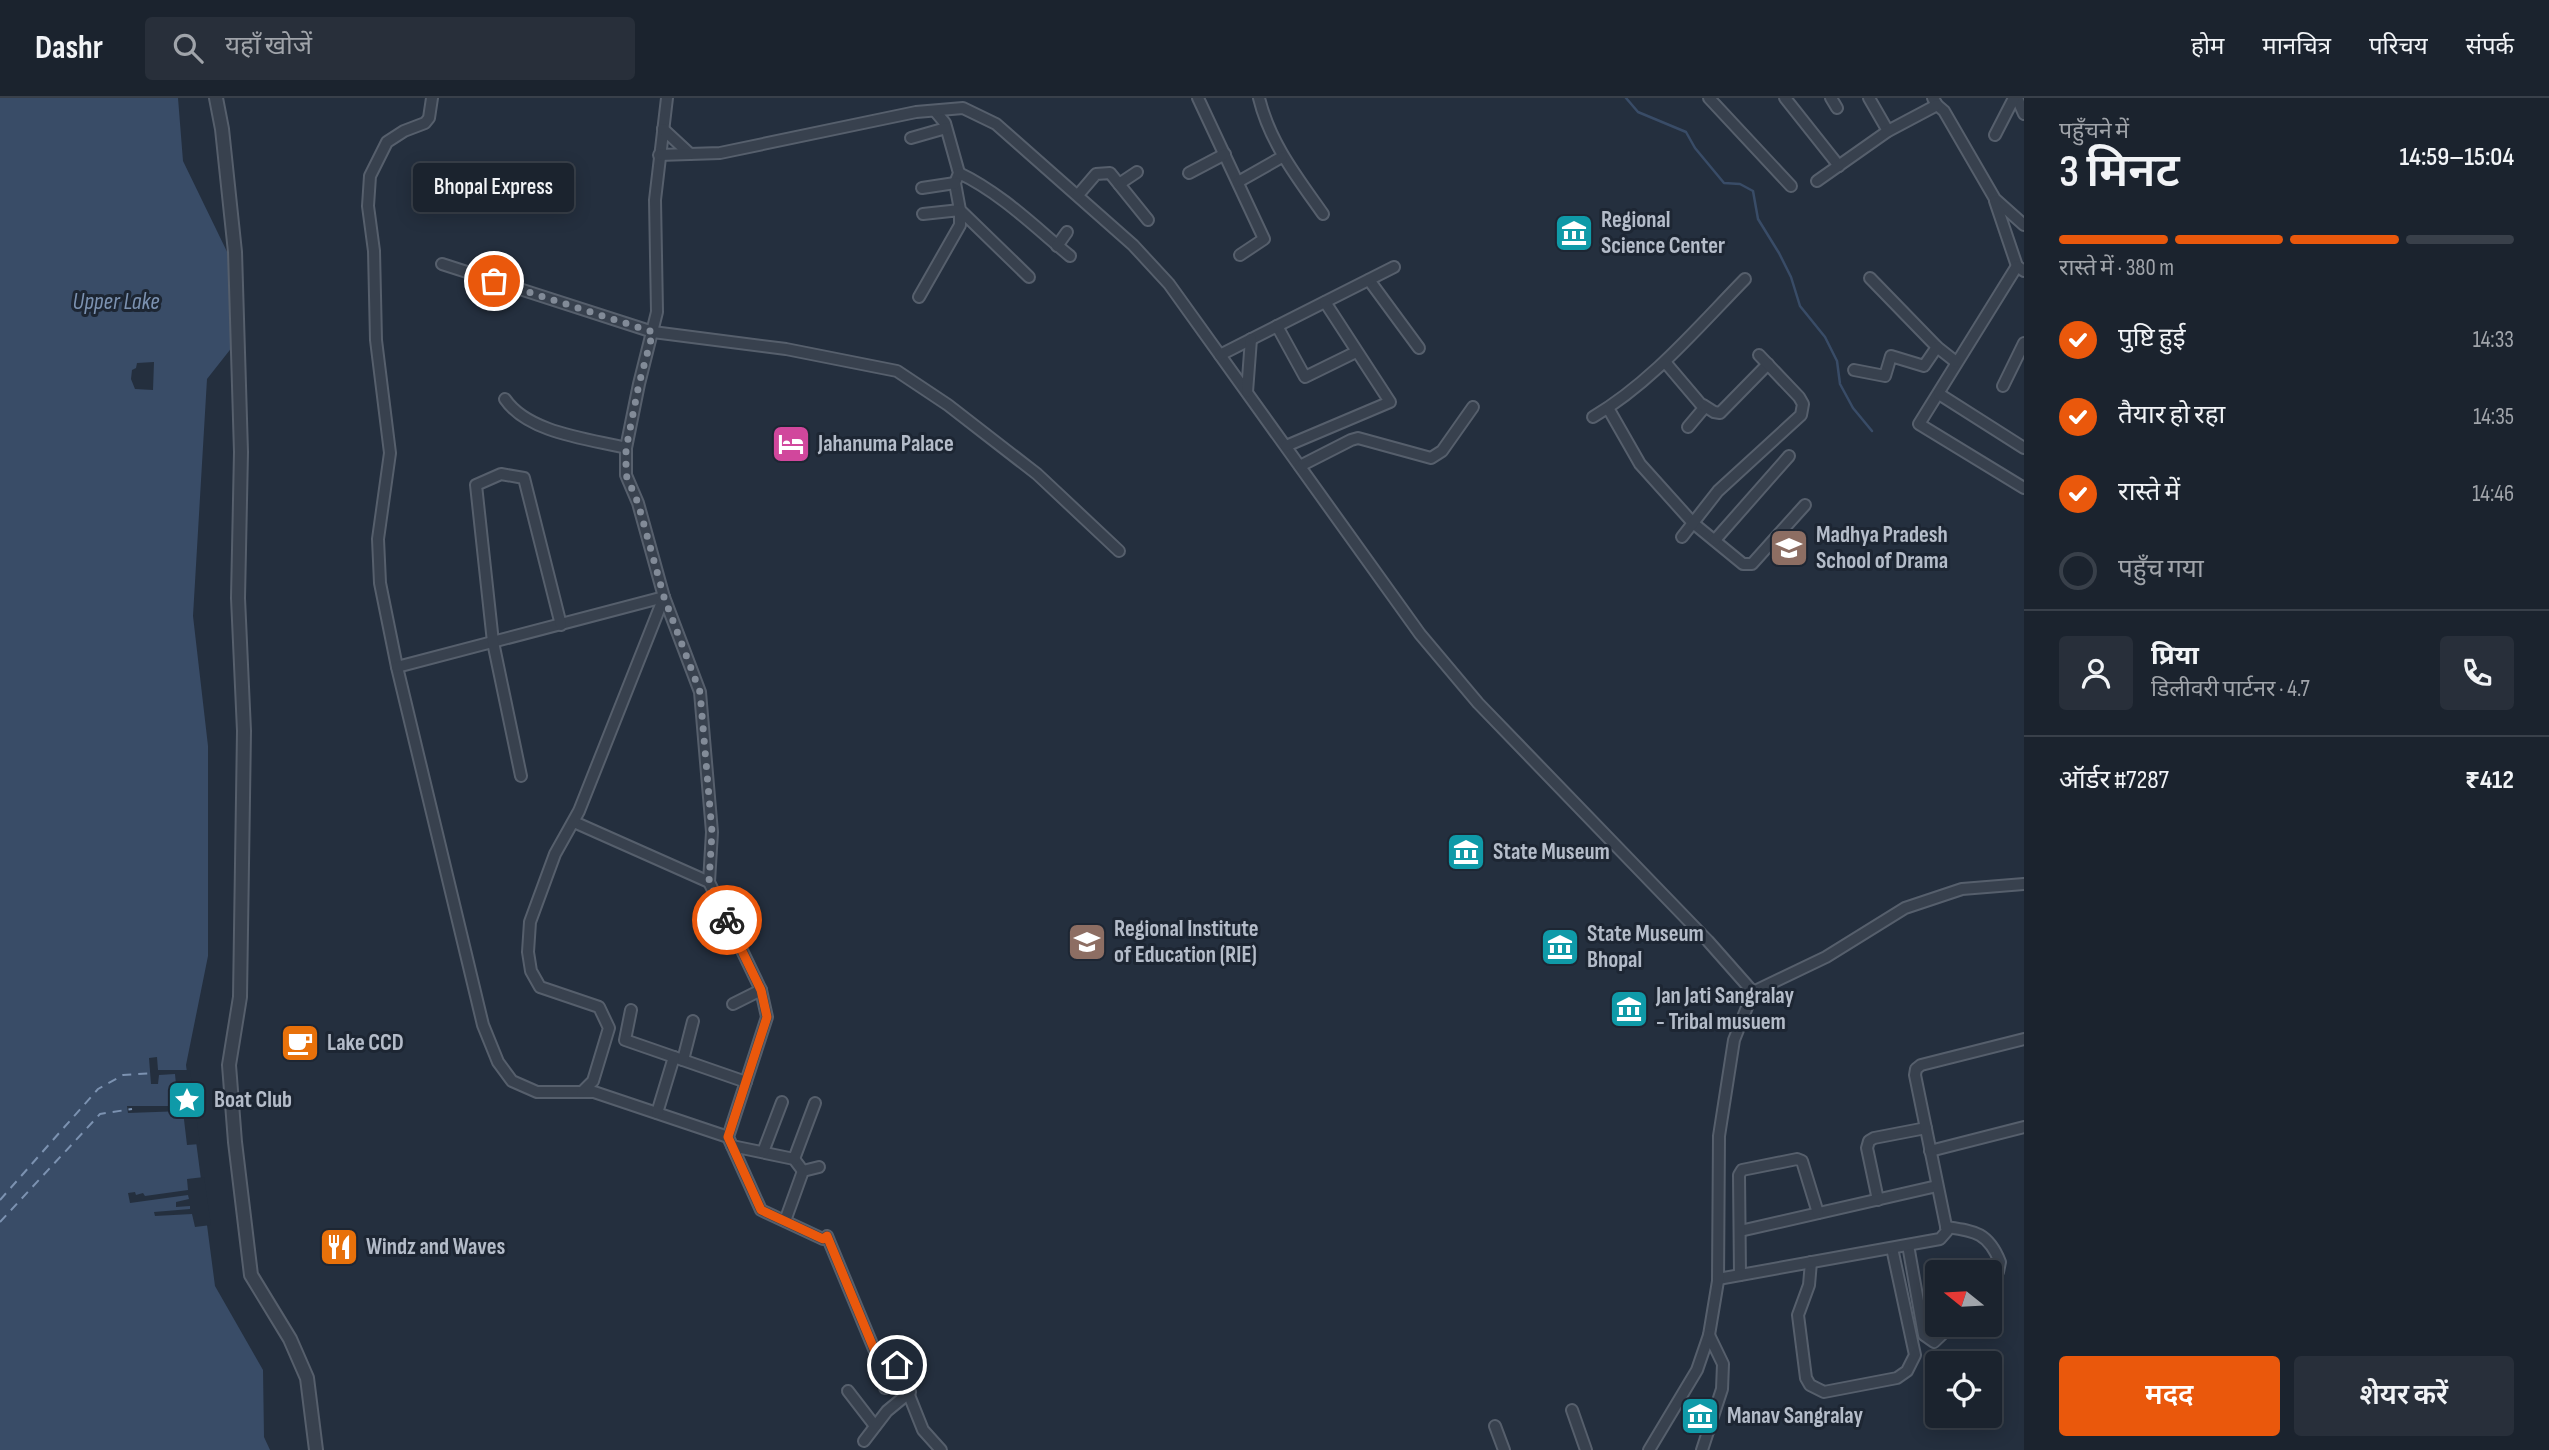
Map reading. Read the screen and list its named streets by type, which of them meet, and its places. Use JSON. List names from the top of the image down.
{
  "water": ["Upper Lake"],
  "places": {
    "museum": [
      "Regional Science Center",
      "State Museum",
      "State Museum Bhopal",
      "Jan Jati Sangralay - Tribal musuem",
      "Manav Sangralay"
    ],
    "other": ["Bhopal Express"],
    "hotel": ["Jahanuma Palace"],
    "school or university": ["Madhya Pradesh School of Drama", "Regional Institute of Education (RIE)"],
    "cafe": ["Lake CCD"],
    "place": ["Boat Club"],
    "restaurant": ["Windz and Waves"]
  },
  "north": "left",
  "page": {
    "header": "Dashr",
    "search": "यहाँ खोजें",
    "nav": [
      "होम",
      "मानचित्र",
      "परिचय",
      "संपर्क"
    ],
    "heading": ["3 मिनट", "पहुँचने में", "14:59–15:04"],
    "panel": [
      "प्रिया",
      "डिलीवरी पार्टनर · 4.7",
      "ऑर्डर #7287",
      "₹412"
    ],
    "bubble": "Bhopal Express",
    "bar": "रास्ते में · 380 m",
    "list": [
      ["पुष्टि हुई", "14:33"],
      ["तैयार हो रहा", "14:35"],
      ["रास्ते में", "14:46"],
      "पहुँच गया"
    ],
    "buttons": ["मदद", "शेयर करें"]
  }
}
